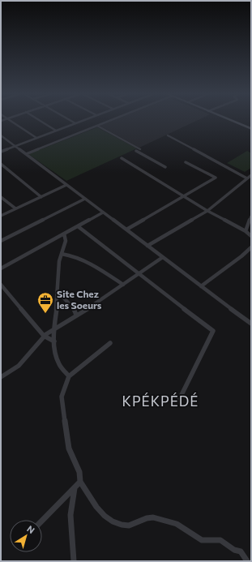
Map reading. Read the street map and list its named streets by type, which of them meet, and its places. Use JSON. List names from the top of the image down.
{
  "districts": ["KPÉKPÉDÉ"],
  "places": {
    "office": ["Site Chez les Soeurs"]
  },
  "north": "top right"
}
